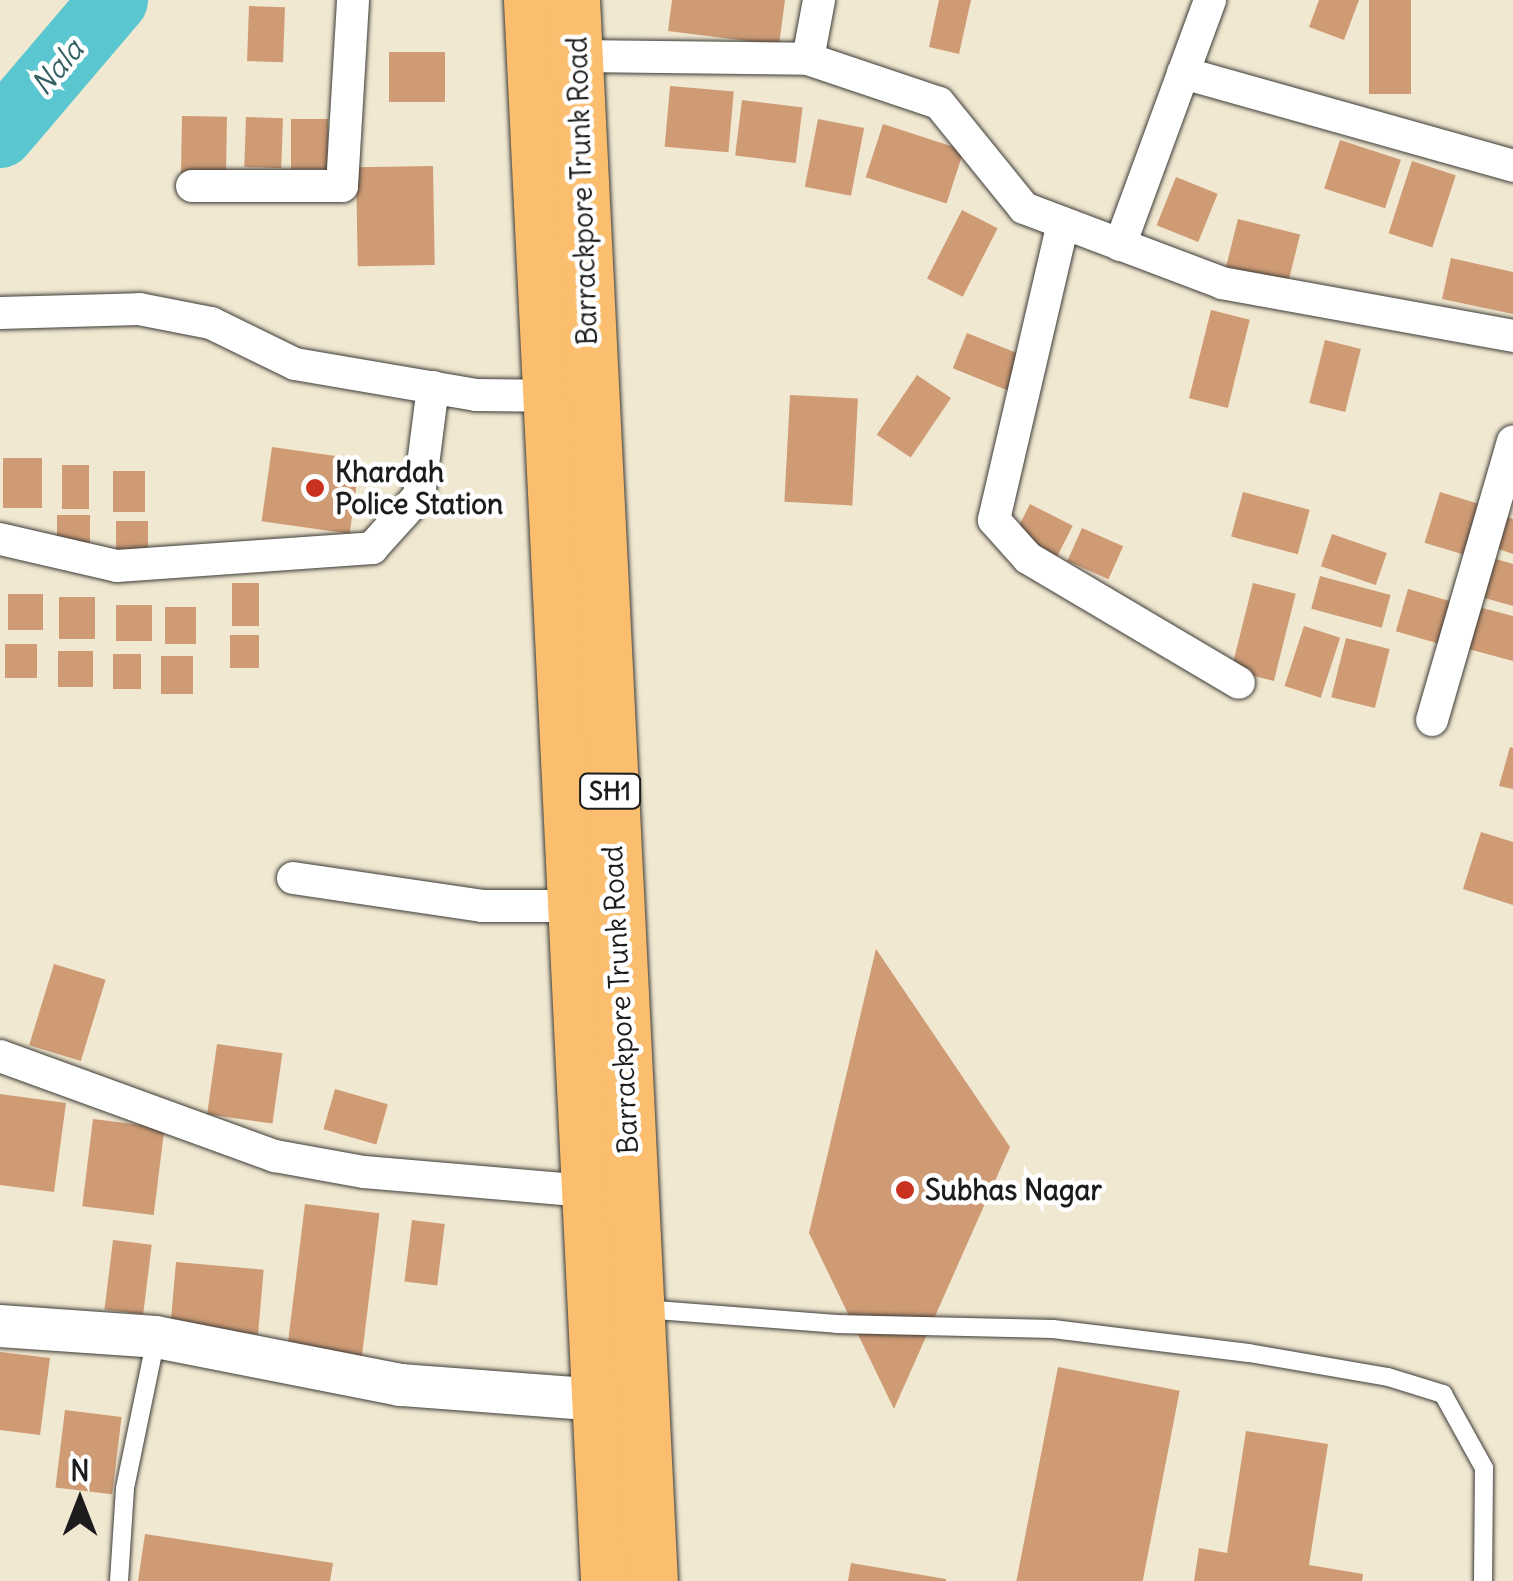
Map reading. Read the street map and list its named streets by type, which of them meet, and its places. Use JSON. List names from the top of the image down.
{
  "streets": {
    "main road": ["Barrackpore Trunk Road", "SH1"]
  },
  "water": ["Nala"],
  "places": ["Khardah Police Station", "Subhas Nagar"],
  "north": "top"
}
